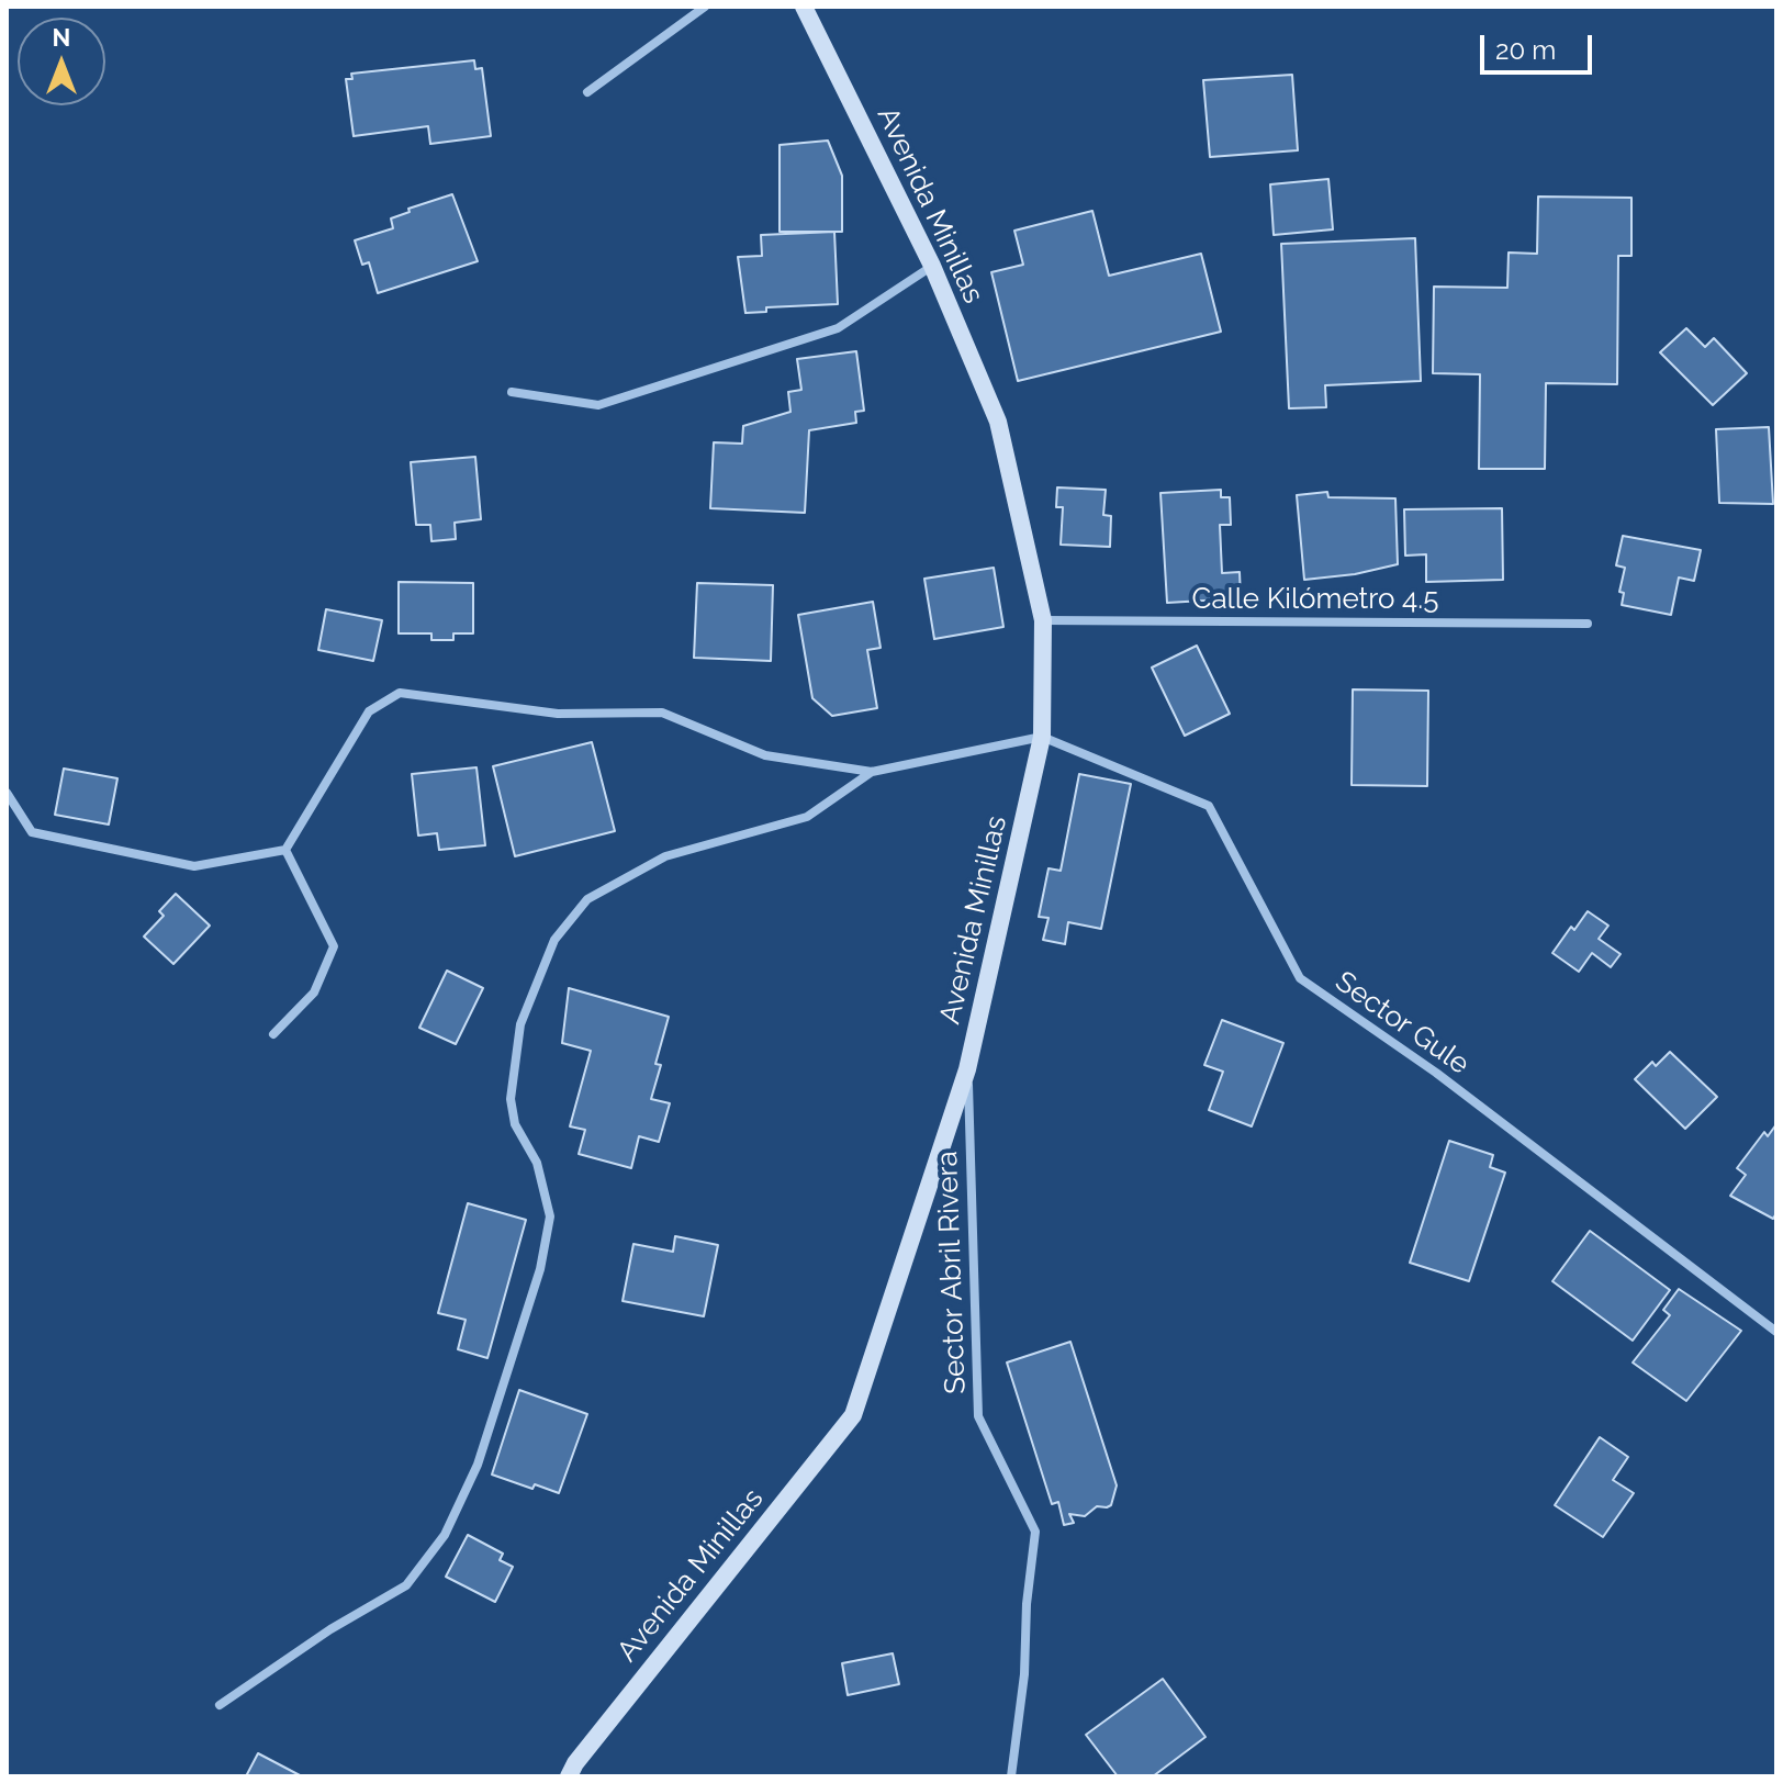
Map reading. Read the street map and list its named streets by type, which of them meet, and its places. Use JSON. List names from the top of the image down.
{
  "streets": {
    "street": [
      "Avenida Minillas",
      "Calle Kilómetro 4.5",
      "Sector Gule",
      "Sector Abril Rivera"
    ]
  },
  "crossings": [
    ["Avenida Minillas", "Calle Kilómetro 4.5"],
    ["Avenida Minillas", "Sector Gule"],
    ["Avenida Minillas", "Sector Abril Rivera"]
  ],
  "scale_bar": "20 m",
  "north": "top"
}
